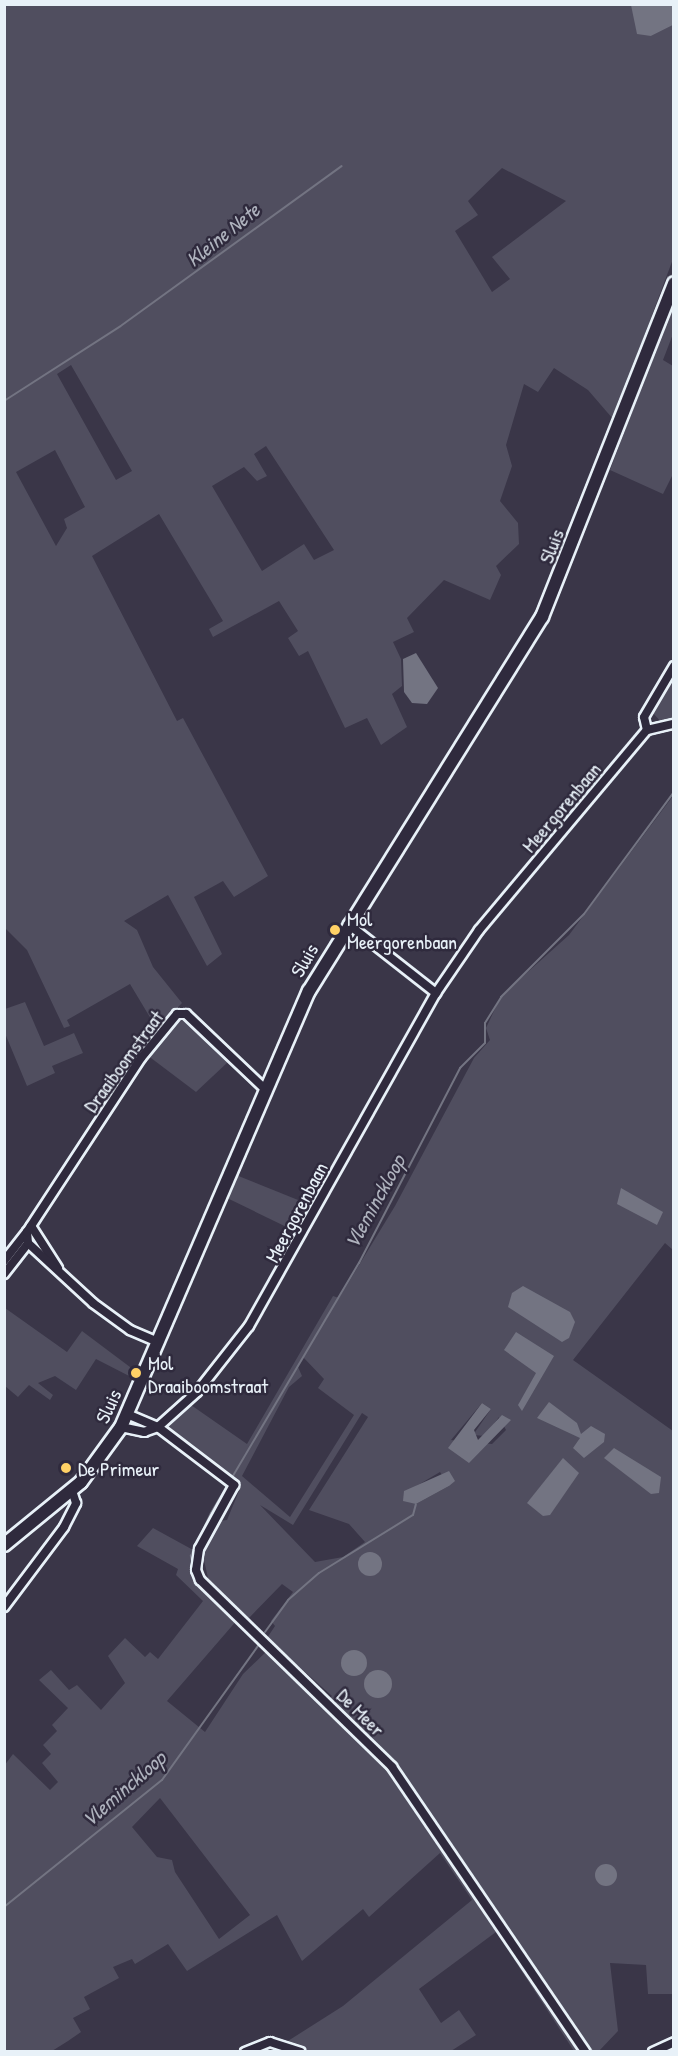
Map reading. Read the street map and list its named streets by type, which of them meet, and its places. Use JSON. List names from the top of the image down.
{
  "streets": {
    "street": [
      "Sluis",
      "Meergorenbaan",
      "Draaiboomstraat",
      "De Meer"
    ]
  },
  "crossings": [
    ["Sluis", "Draaiboomstraat"],
    ["Meergorenbaan", "De Meer"]
  ],
  "water": ["Kleine Nete", "Vleminckloop"],
  "places": ["Mol Meergorenbaan", "Mol Draaiboomstraat", "De Primeur"]
}
